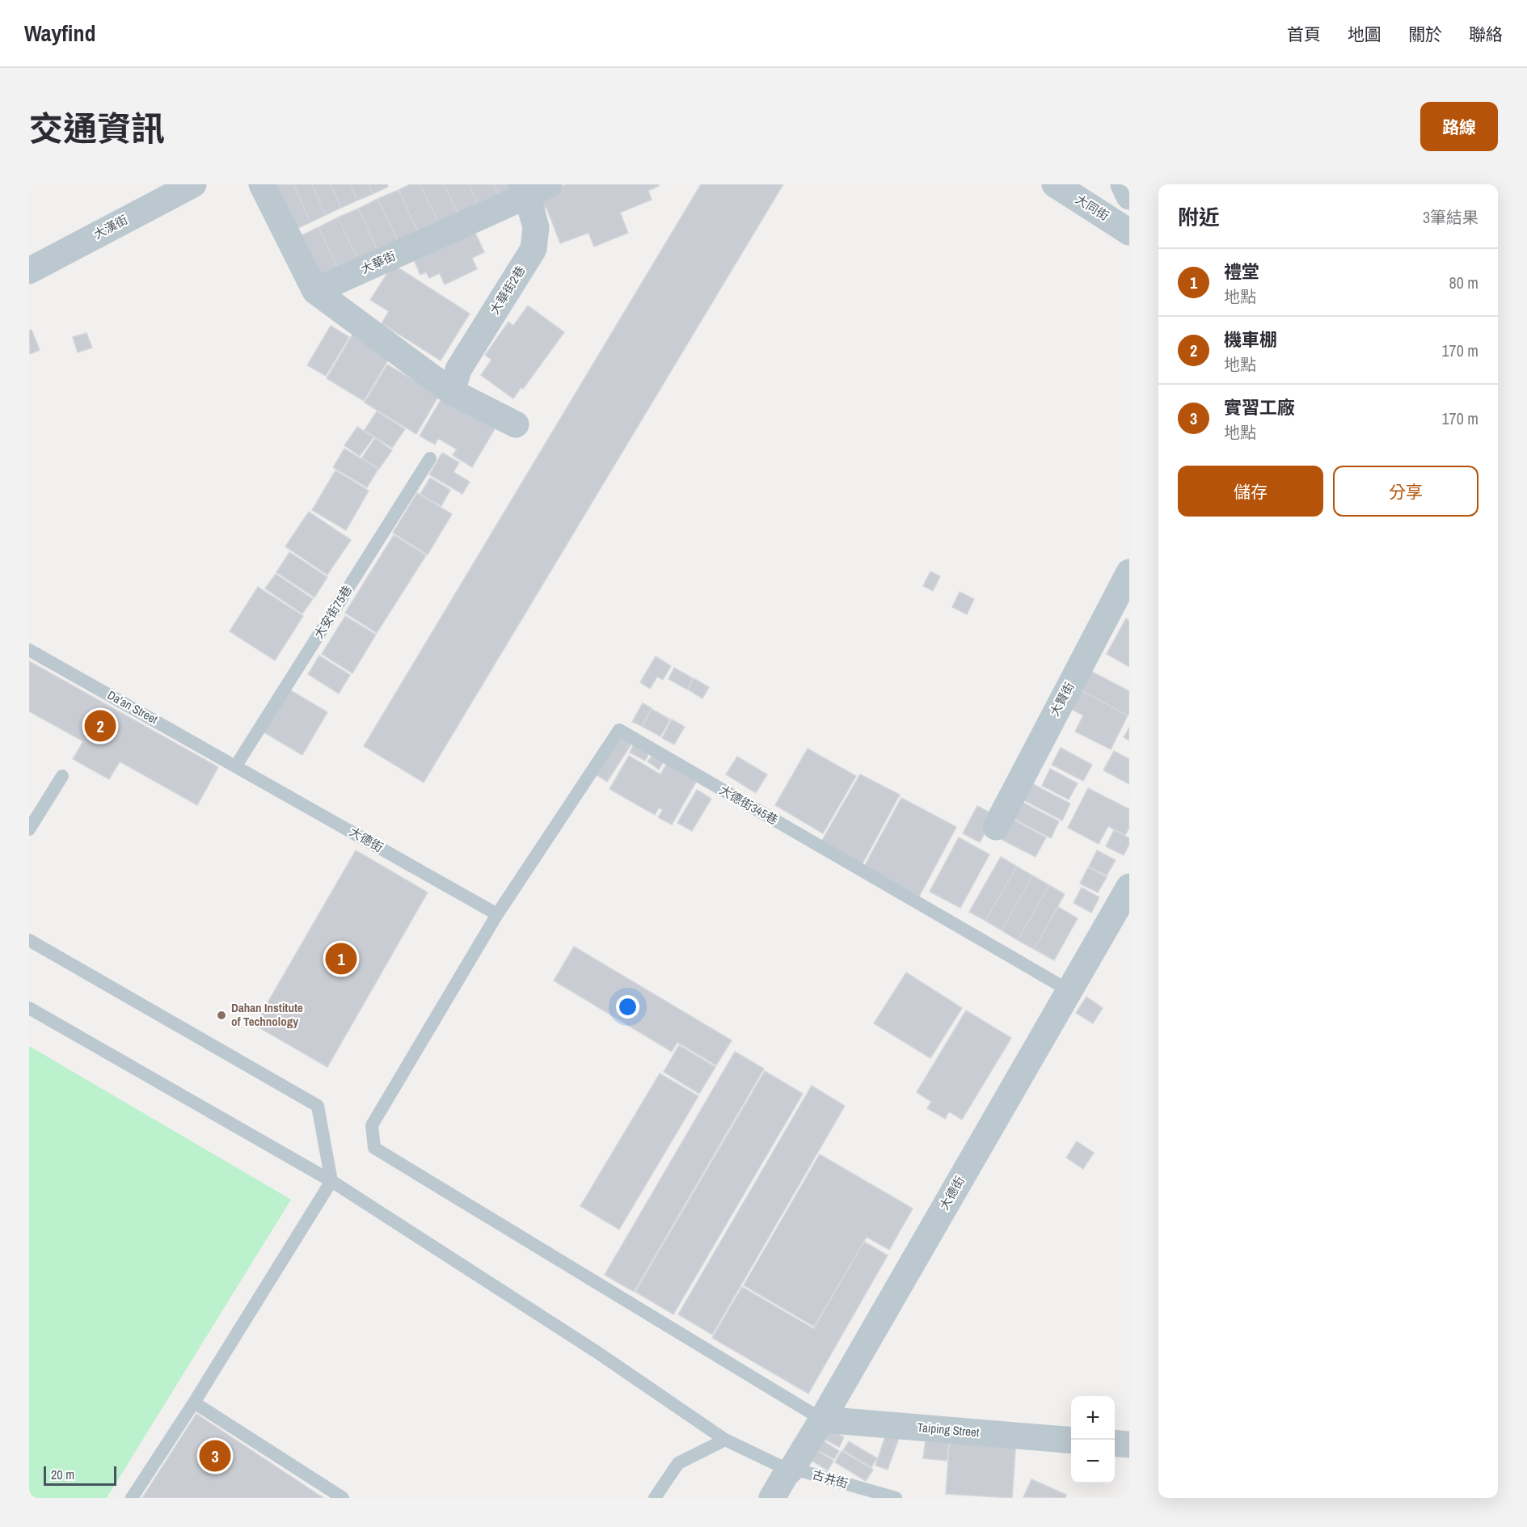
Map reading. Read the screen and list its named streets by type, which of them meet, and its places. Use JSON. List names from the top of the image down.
{
  "streets": {
    "street": [
      "大同街",
      "大漢街",
      "大華街",
      "大華街2巷",
      "大賢街",
      "大德街",
      "Taiping Street"
    ],
    "lane": [
      "大安街75巷",
      "Da'an Street",
      "大德街345巷",
      "古井街"
    ]
  },
  "crossings": [
    ["大華街", "大華街2巷"],
    ["大安街75巷", "Da'an Street"],
    ["大安街75巷", "大德街"],
    ["Da'an Street", "大德街"],
    ["大德街345巷", "大德街"],
    ["大德街", "Taiping Street"],
    ["大德街", "古井街"]
  ],
  "places": ["Dahan Institute of Technology"],
  "scale_bar": "20 m",
  "page": {
    "header": "Wayfind",
    "nav": [
      "首頁",
      "地圖",
      "關於",
      "聯絡"
    ],
    "title": "交通資訊",
    "buttons": [
      "路線",
      ["儲存", "分享"]
    ],
    "heading": ["附近", "3筆結果"],
    "list": [
      {
        "mark": "1",
        "name": "禮堂",
        "note": "地點",
        "value": "80 m"
      },
      {
        "mark": "2",
        "name": "機車棚",
        "note": "地點",
        "value": "170 m"
      },
      {
        "mark": "3",
        "name": "實習工廠",
        "note": "地點",
        "value": "170 m"
      }
    ],
    "pins": ["2", "1", "3"],
    "map_buttons": ["+", "−"],
    "scale": "20 m"
  }
}
